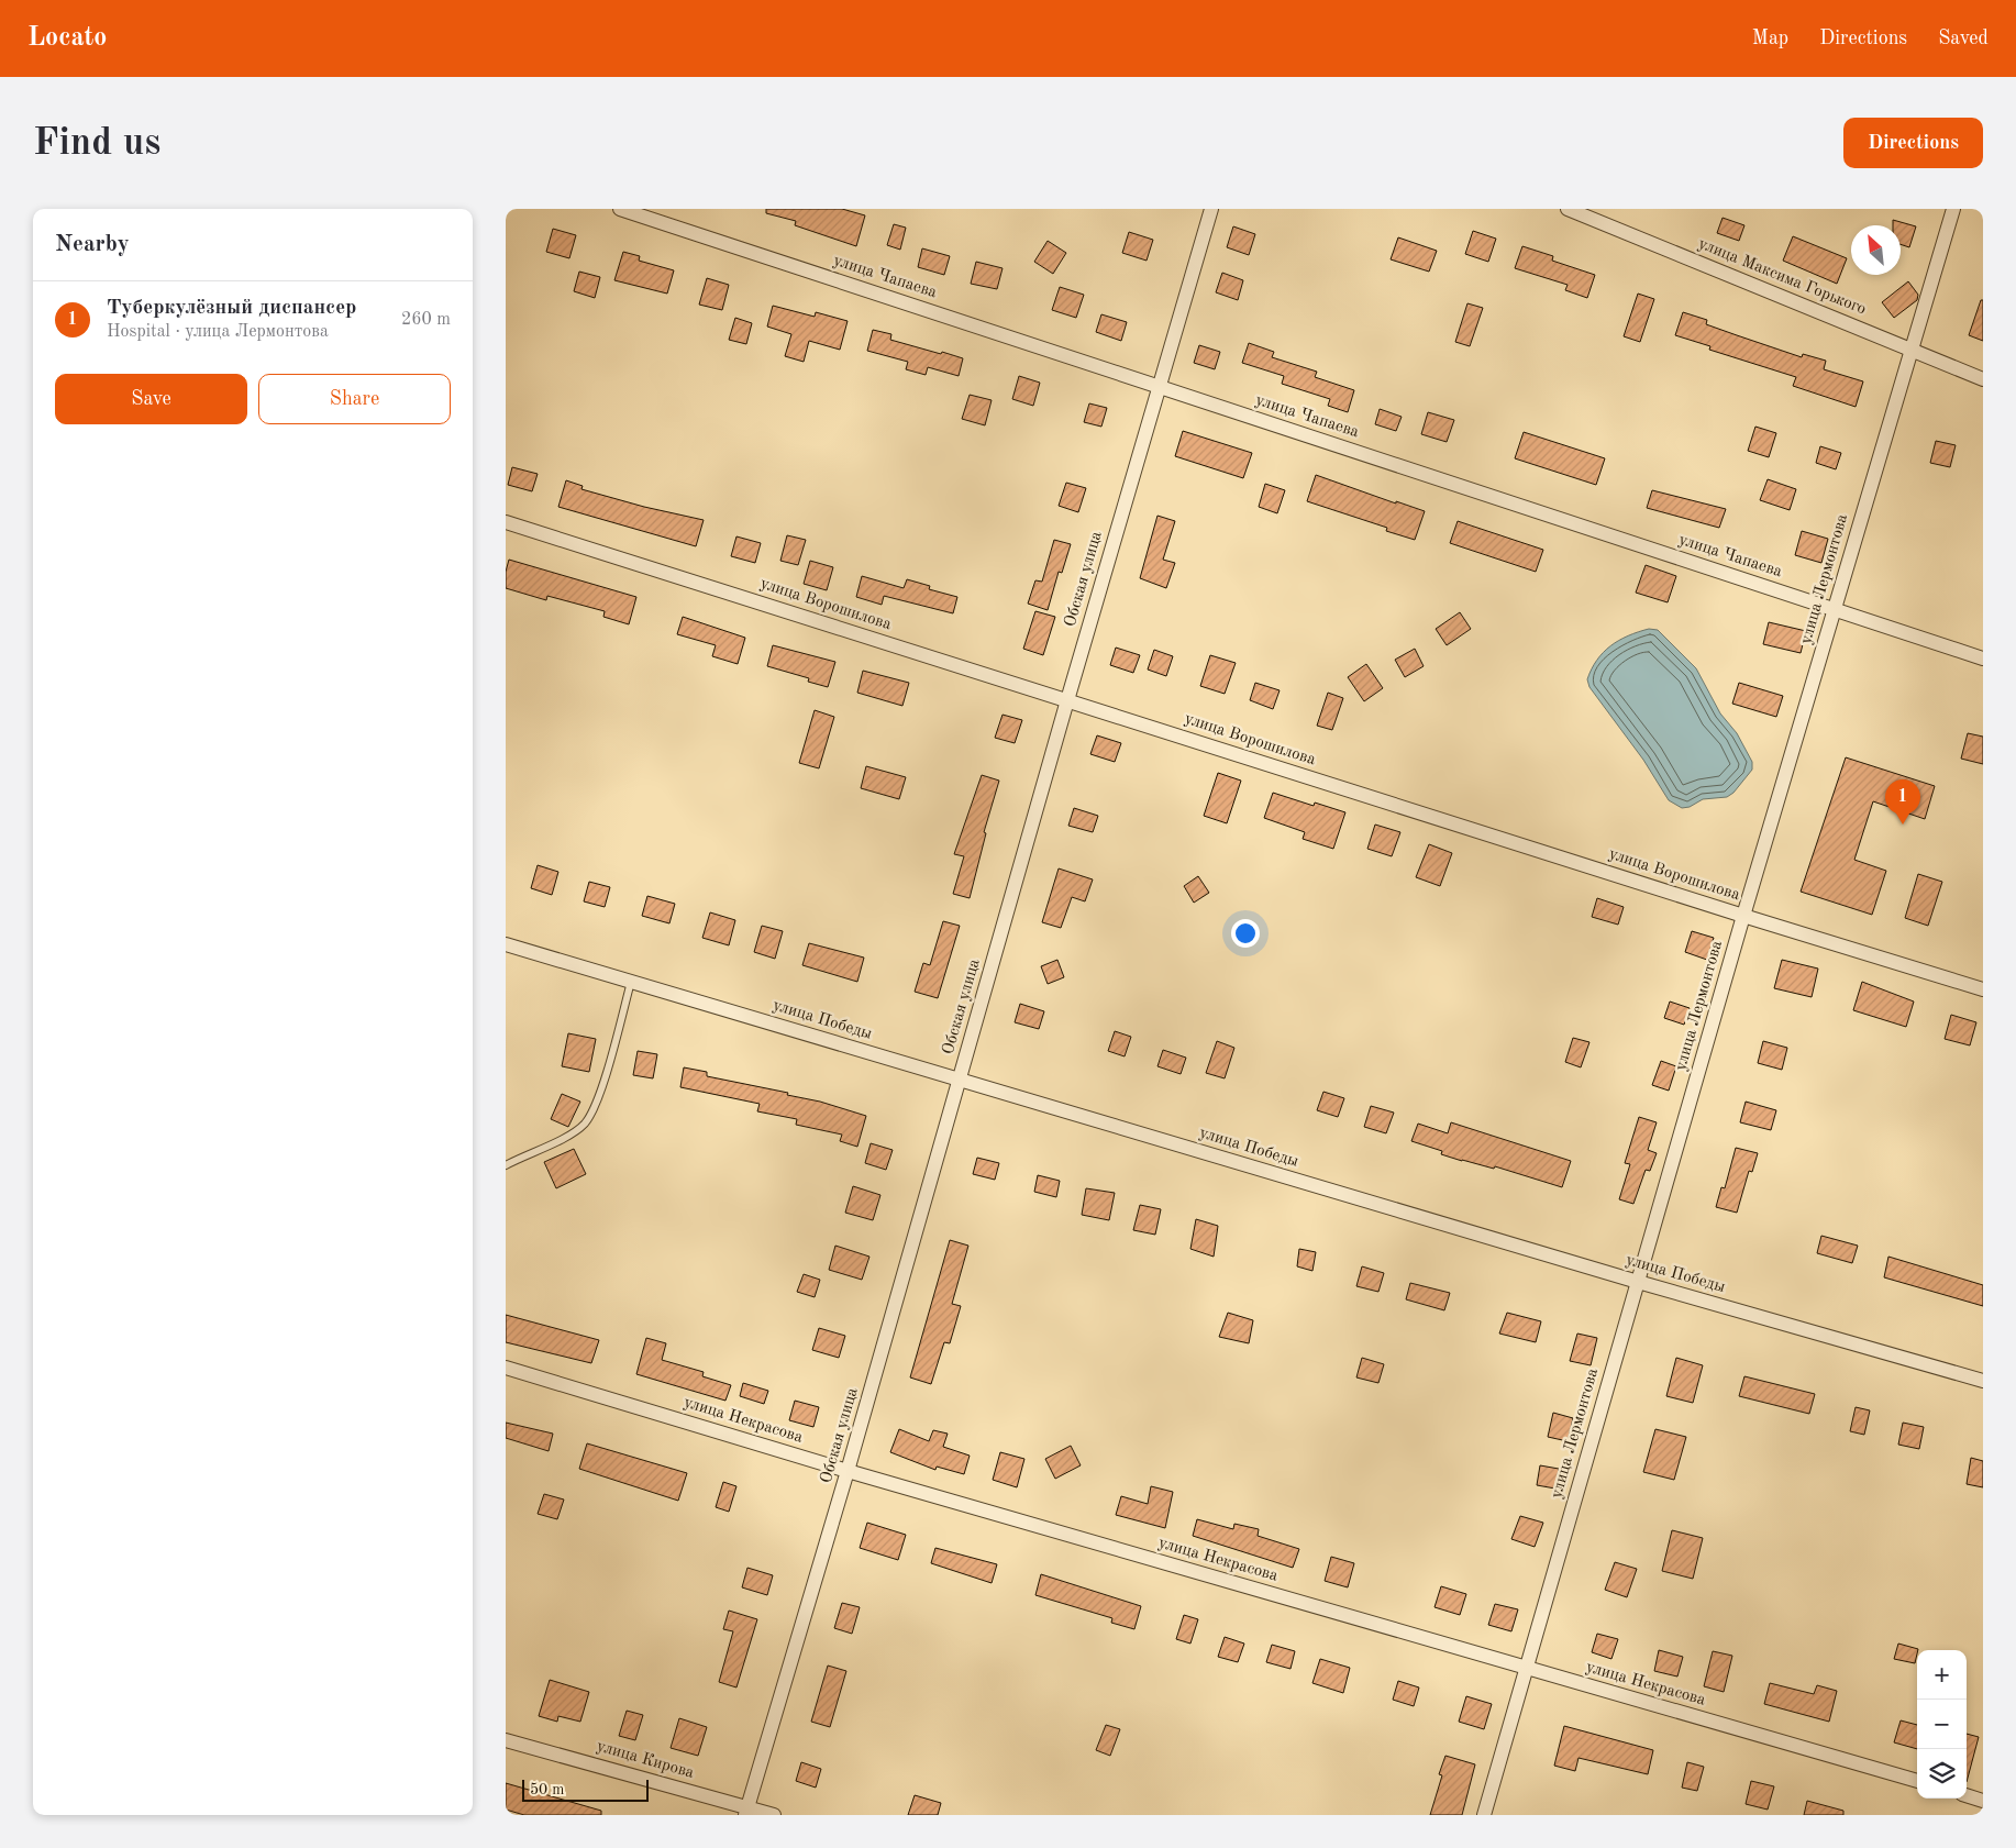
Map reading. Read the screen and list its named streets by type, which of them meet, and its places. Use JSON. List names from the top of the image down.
{
  "streets": {
    "street": [
      "улица Чапаева",
      "улица Максима Горького",
      "Обская улица",
      "улица Лермонтова",
      "улица Ворошилова",
      "улица Победы",
      "улица Некрасова",
      "улица Кирова"
    ]
  },
  "crossings": [
    ["улица Чапаева", "Обская улица"],
    ["улица Чапаева", "улица Лермонтова"],
    ["улица Максима Горького", "улица Лермонтова"],
    ["Обская улица", "улица Ворошилова"],
    ["Обская улица", "улица Победы"],
    ["Обская улица", "улица Некрасова"],
    ["Обская улица", "улица Кирова"],
    ["улица Лермонтова", "улица Ворошилова"],
    ["улица Лермонтова", "улица Победы"],
    ["улица Лермонтова", "улица Некрасова"]
  ],
  "scale_bar": "50 m",
  "north": "top left",
  "page": {
    "header": "Locato",
    "nav": ["Map", "Directions", "Saved"],
    "buttons": [
      "Directions",
      ["Save", "Share"]
    ],
    "title": "Find us",
    "heading": "Nearby",
    "list": [
      {
        "mark": "1",
        "name": "Туберкулёзный диспансер",
        "note": "Hospital · улица Лермонтова",
        "value": "260 m"
      }
    ],
    "pins": "1",
    "map_buttons": ["+", "−"],
    "scale": "50 m"
  }
}
